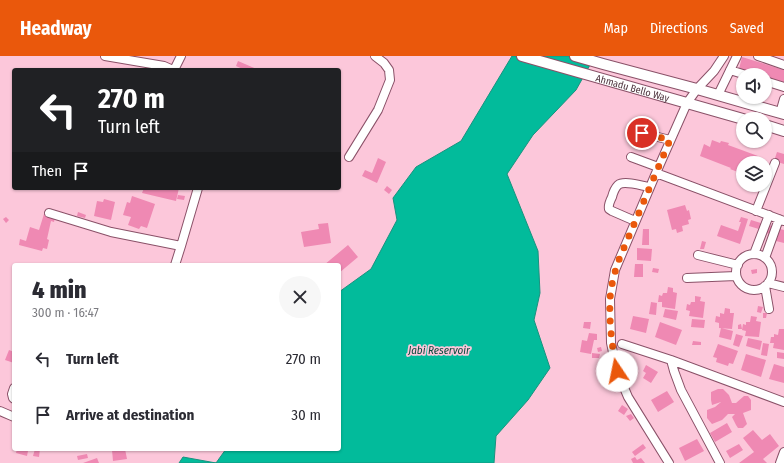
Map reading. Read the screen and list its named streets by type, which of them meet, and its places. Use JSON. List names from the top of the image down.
{
  "streets": {
    "main road": ["Ahmadu Bello Way"]
  },
  "water": ["Jabi Reservoir"],
  "page": {
    "header": "Headway",
    "nav": ["Map", "Directions", "Saved"],
    "turn": ["270 m", "Turn left"],
    "then": "Then",
    "heading": ["4 min", "300 m · 16:47"],
    "list": [
      {
        "name": "Turn left",
        "value": "270 m"
      },
      {
        "name": "Arrive at destination",
        "value": "30 m"
      }
    ]
  }
}
